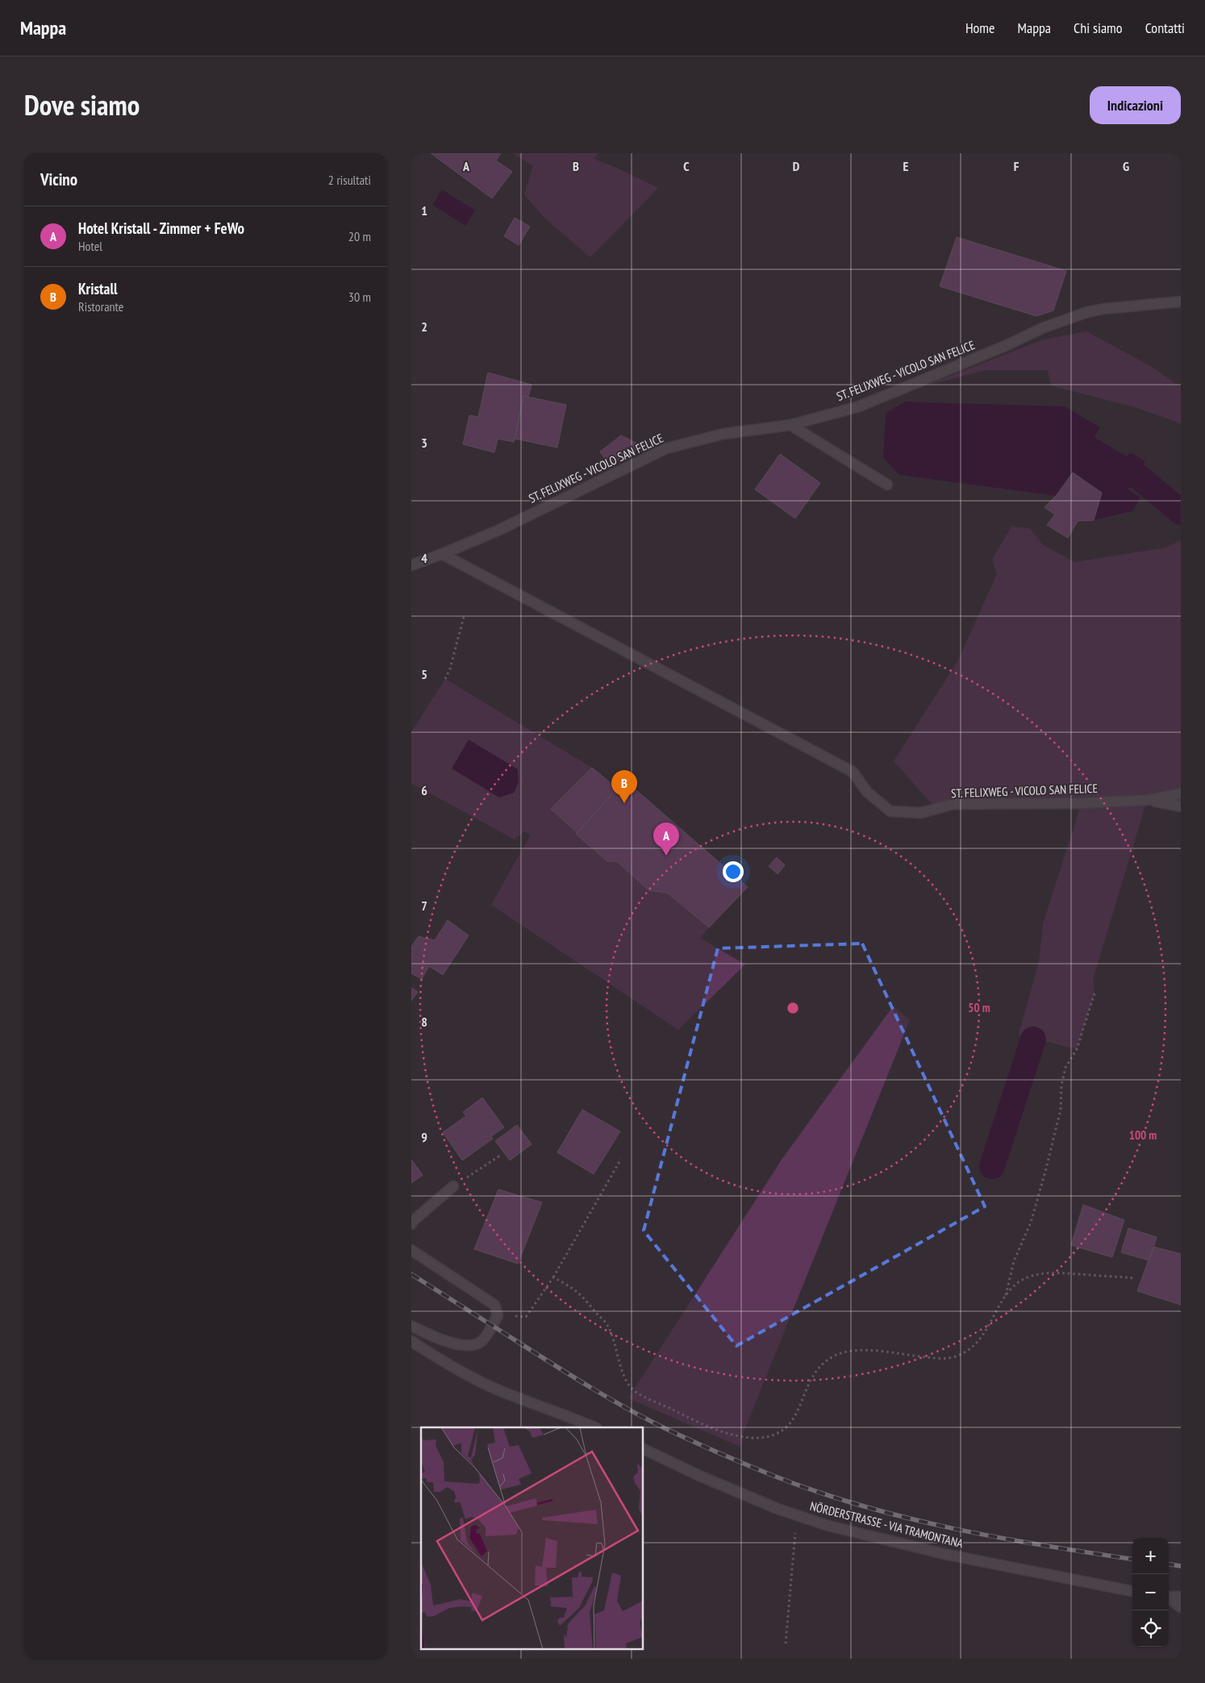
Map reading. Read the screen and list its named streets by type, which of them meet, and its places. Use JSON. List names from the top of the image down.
{
  "streets": {
    "street": ["ST. FELIXWEG - VICOLO SAN FELICE", "NÖRDERSTRASSE - VIA TRAMONTANA"]
  },
  "page": {
    "header": "Mappa",
    "nav": [
      "Home",
      "Mappa",
      "Chi siamo",
      "Contatti"
    ],
    "title": "Dove siamo",
    "buttons": "Indicazioni",
    "heading": ["Vicino", "2 risultati"],
    "list": [
      {
        "mark": "A",
        "name": "Hotel Kristall - Zimmer + FeWo",
        "note": "Hotel",
        "value": "20 m"
      },
      {
        "mark": "B",
        "name": "Kristall",
        "note": "Ristorante",
        "value": "30 m"
      }
    ],
    "pins": ["B", "A"],
    "map_buttons": ["+", "−"]
  },
  "grid": {
    "columns": [
      "A",
      "B",
      "C",
      "D",
      "E",
      "F",
      "G"
    ],
    "rows": [
      "1",
      "2",
      "3",
      "4",
      "5",
      "6",
      "7",
      "8",
      "9"
    ]
  },
  "rings": ["50 m", "100 m"]
}
